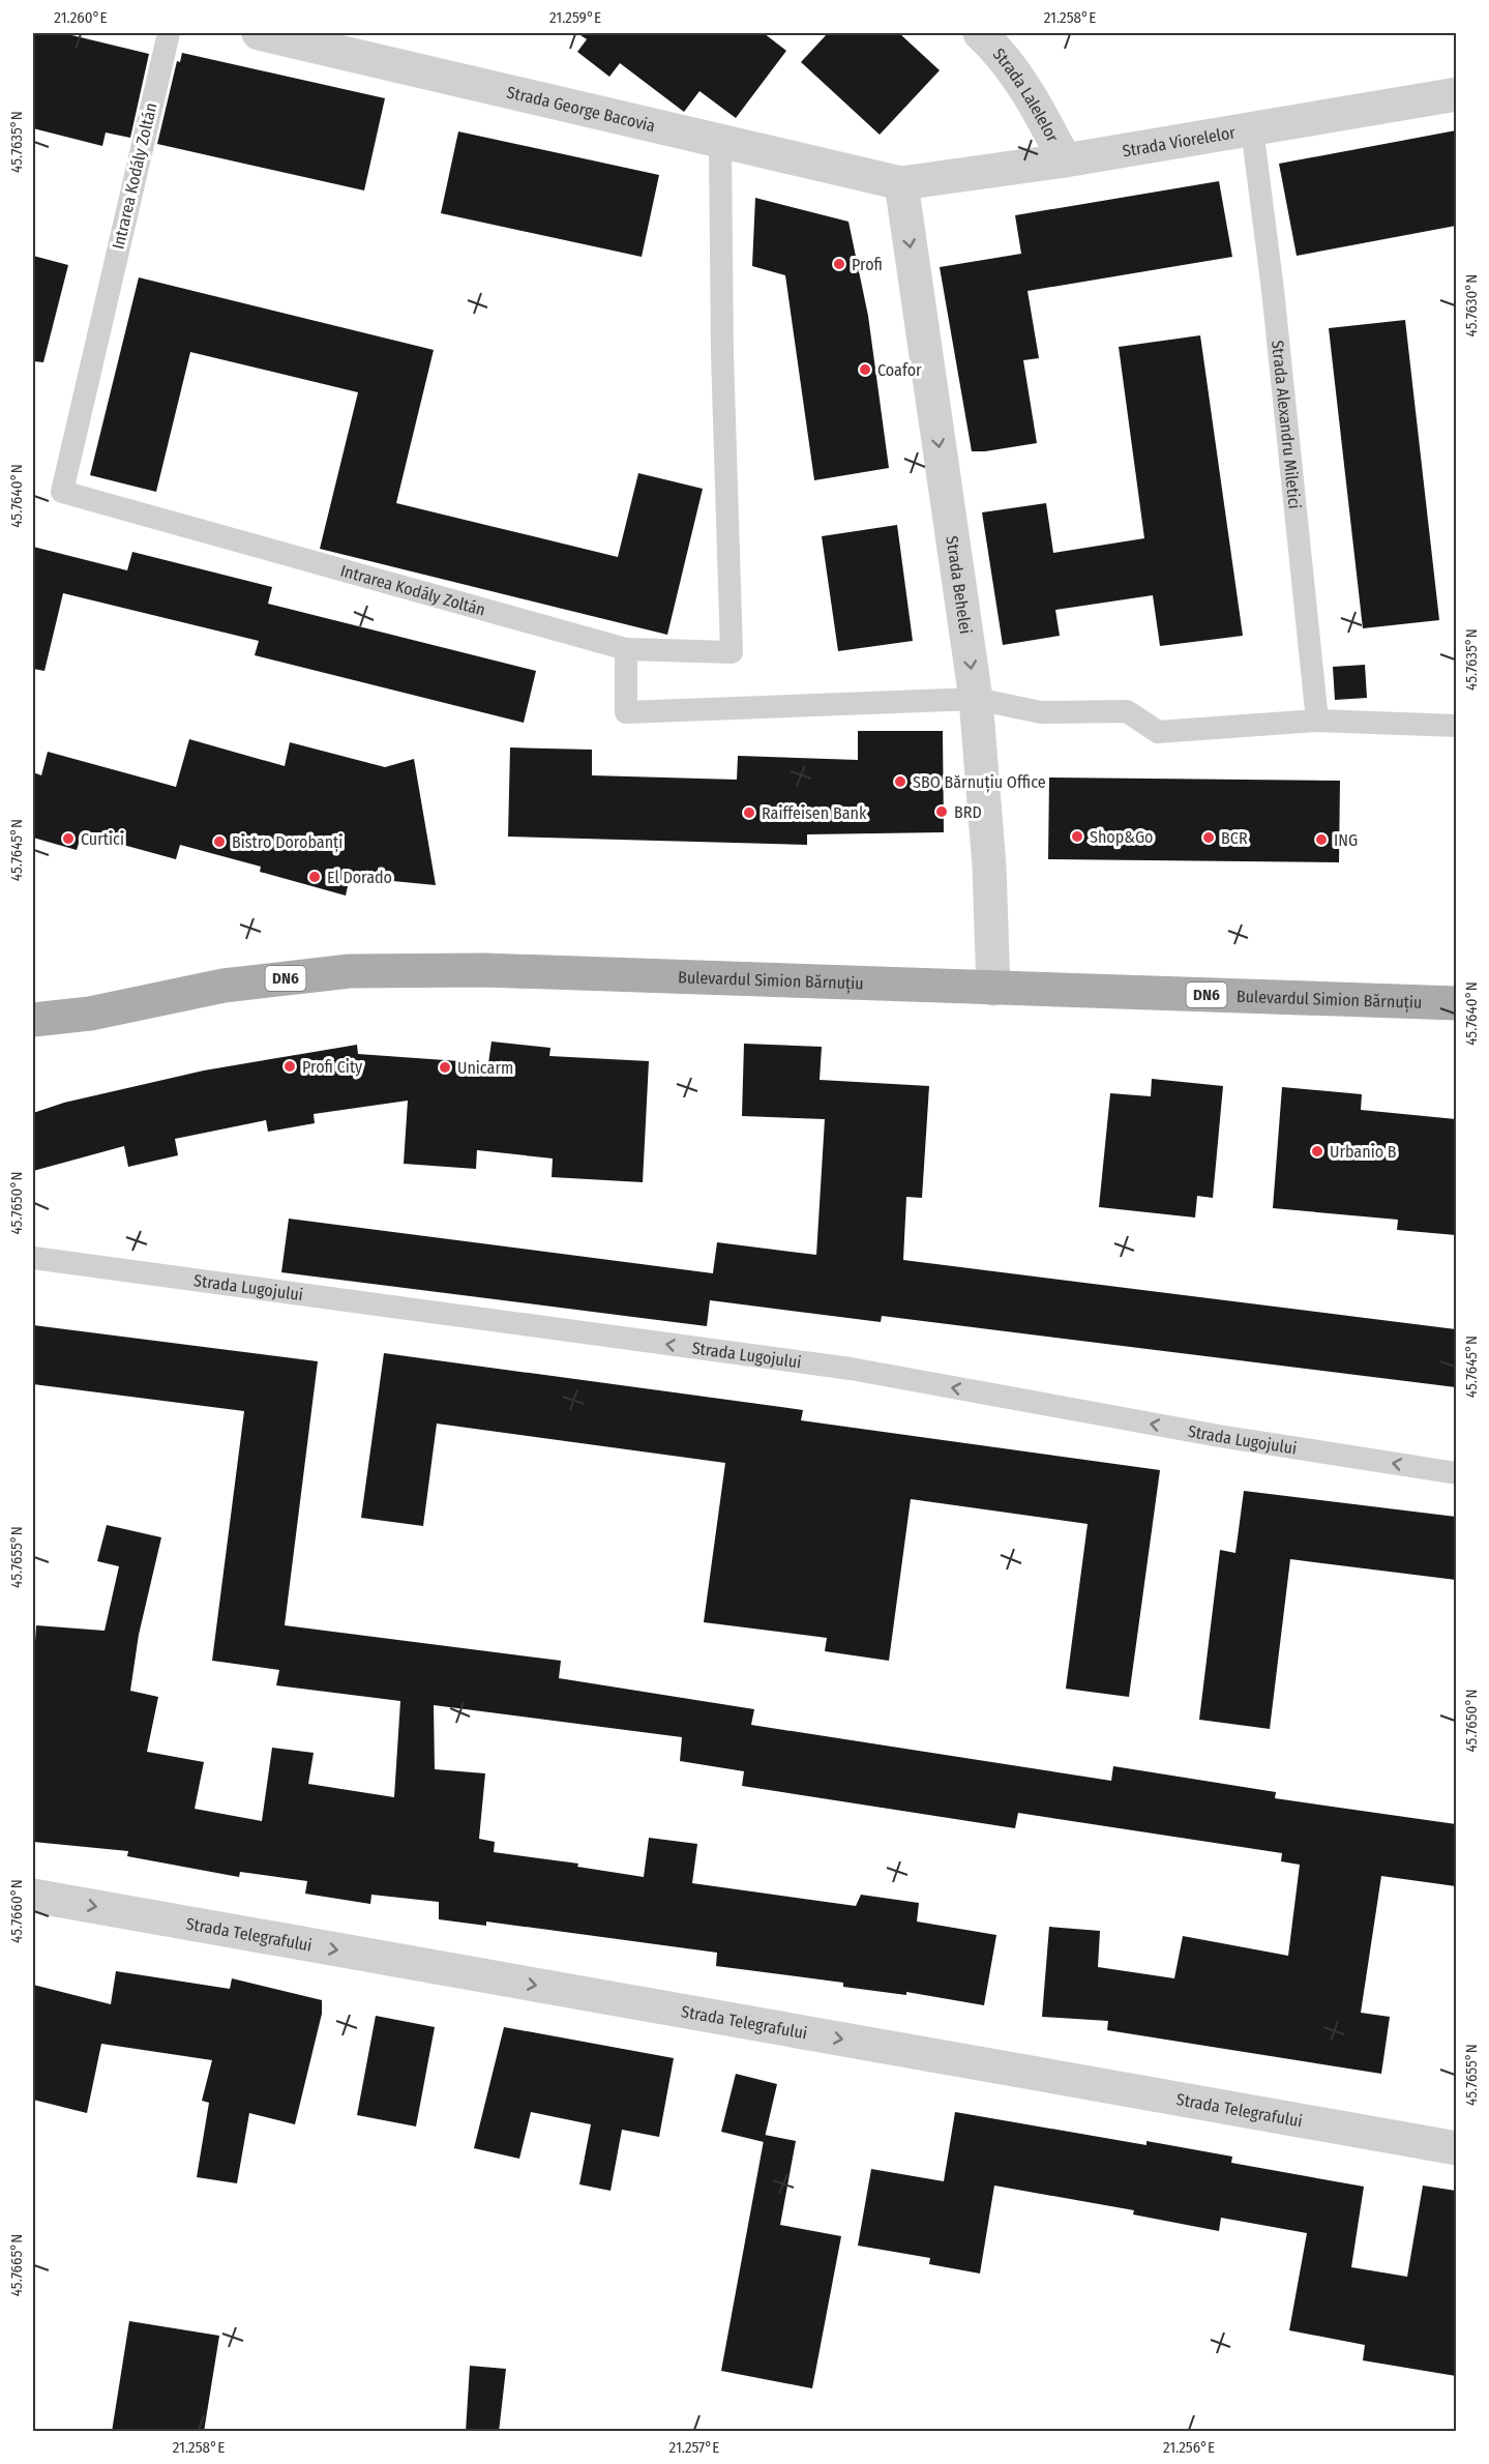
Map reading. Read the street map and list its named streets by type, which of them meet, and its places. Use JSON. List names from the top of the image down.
{
  "streets": {
    "main road": ["DN6", "Bulevardul Simion Bărnuțiu"],
    "street": [
      "Strada Lalelelor",
      "Strada George Bacovia",
      "Strada Viorelelor",
      "Strada Behelei",
      "Strada Telegrafului"
    ],
    "lane": ["Intrarea Kodály Zoltán", "Strada Alexandru Miletici", "Strada Lugojului"]
  },
  "crossings": [
    ["Strada Lalelelor", "Strada Viorelelor"],
    ["Strada George Bacovia", "Strada Viorelelor"],
    ["Strada George Bacovia", "Intrarea Kodály Zoltán"],
    ["Strada George Bacovia", "Strada Behelei"],
    ["Strada Viorelelor", "Strada Alexandru Miletici"],
    ["Strada Viorelelor", "Strada Behelei"],
    ["Strada Behelei", "Bulevardul Simion Bărnuțiu"]
  ],
  "one_way": ["Strada Behelei", "Strada Lugojului", "Strada Telegrafului"],
  "places": [
    "Profi",
    "Coafor",
    "SBO Bărnuțiu Office",
    "BRD",
    "Raiffeisen Bank",
    "Shop&Go",
    "BCR",
    "Curtici",
    "ING",
    "Bistro Dorobanți",
    "El Dorado",
    "Profi City",
    "Unicarm",
    "Urbanio B"
  ],
  "coordinates": [
    "21.260°E",
    "21.259°E",
    "21.258°E",
    "45.7635°N",
    "45.7630°N",
    "45.7640°N",
    "45.7645°N",
    "45.7650°N",
    "45.7655°N",
    "45.7660°N",
    "45.7665°N",
    "21.257°E",
    "21.256°E"
  ]
}
